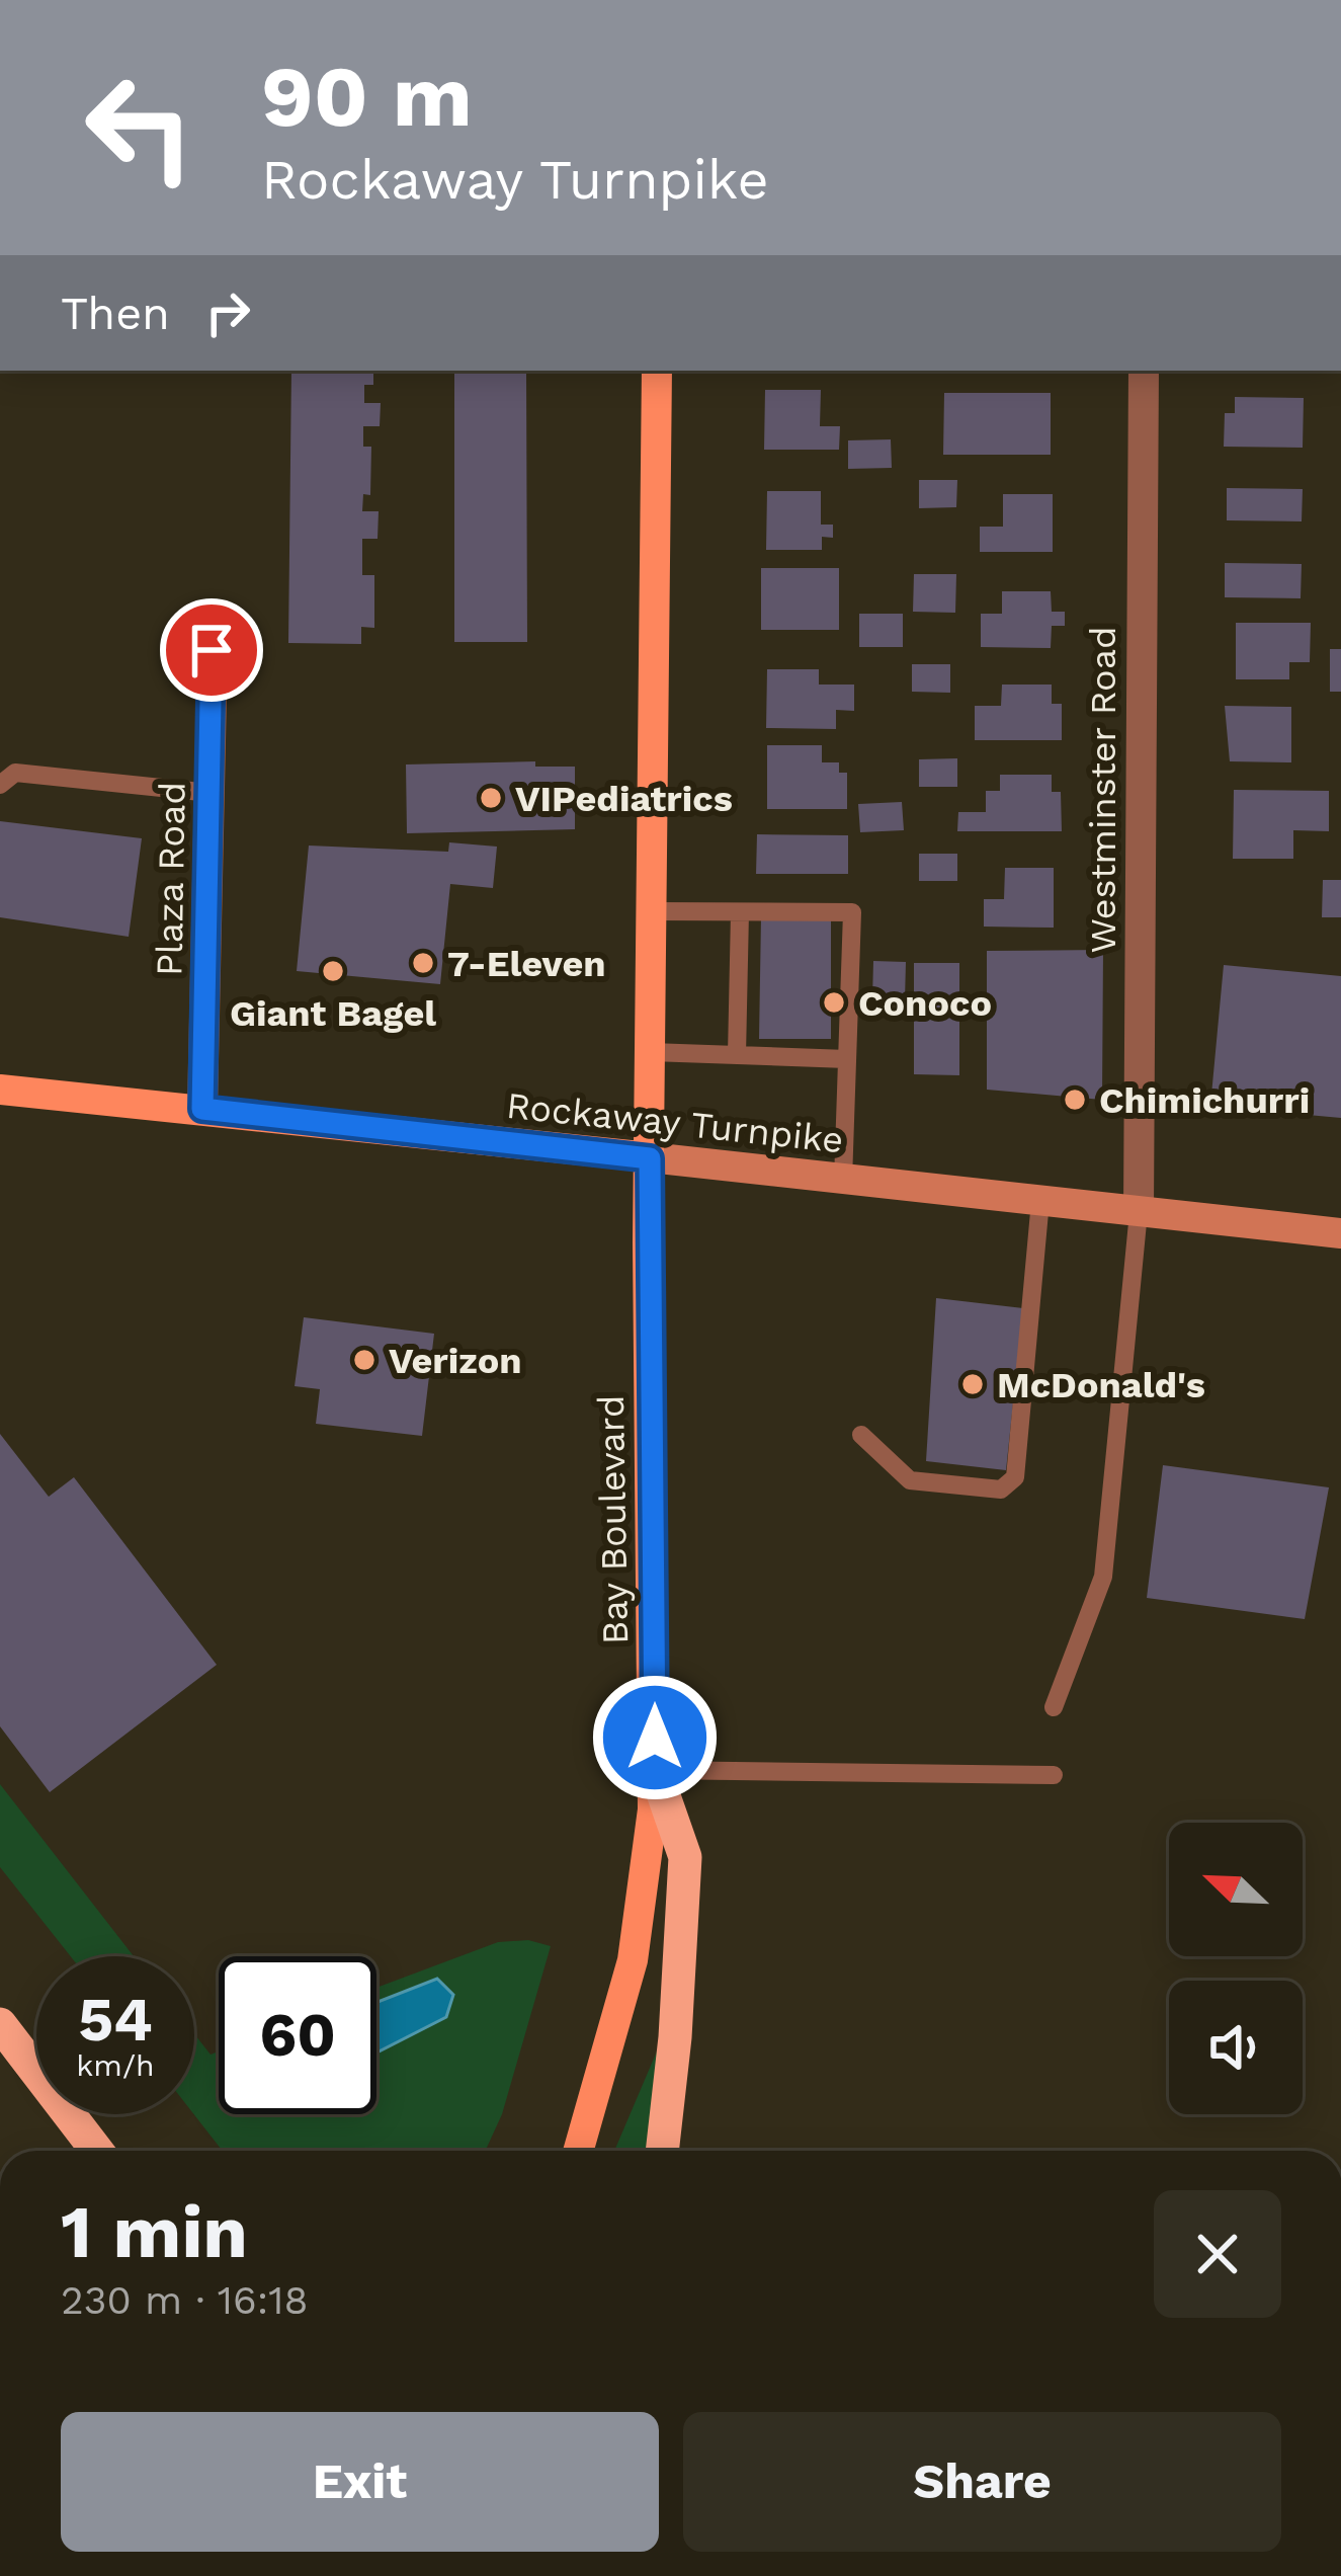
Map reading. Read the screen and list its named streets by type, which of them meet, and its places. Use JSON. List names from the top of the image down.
{
  "streets": {
    "main road": ["Rockaway Turnpike", "Bay Boulevard"],
    "street": ["Westminster Road", "Plaza Road"]
  },
  "crossings": [
    ["Westminster Road", "Rockaway Turnpike"],
    ["Plaza Road", "Rockaway Turnpike"],
    ["Rockaway Turnpike", "Bay Boulevard"]
  ],
  "places": [
    "VIPediatrics",
    "7-Eleven",
    "Giant Bagel",
    "Conoco",
    "Chimichurri",
    "Verizon",
    "McDonald's"
  ],
  "north": "top left",
  "page": {
    "turn": ["90 m", "Rockaway Turnpike"],
    "then": "Then",
    "speed": "54 km/h",
    "limit": "60",
    "heading": ["1 min", "230 m · 16:18"],
    "buttons": ["Exit", "Share"]
  }
}
